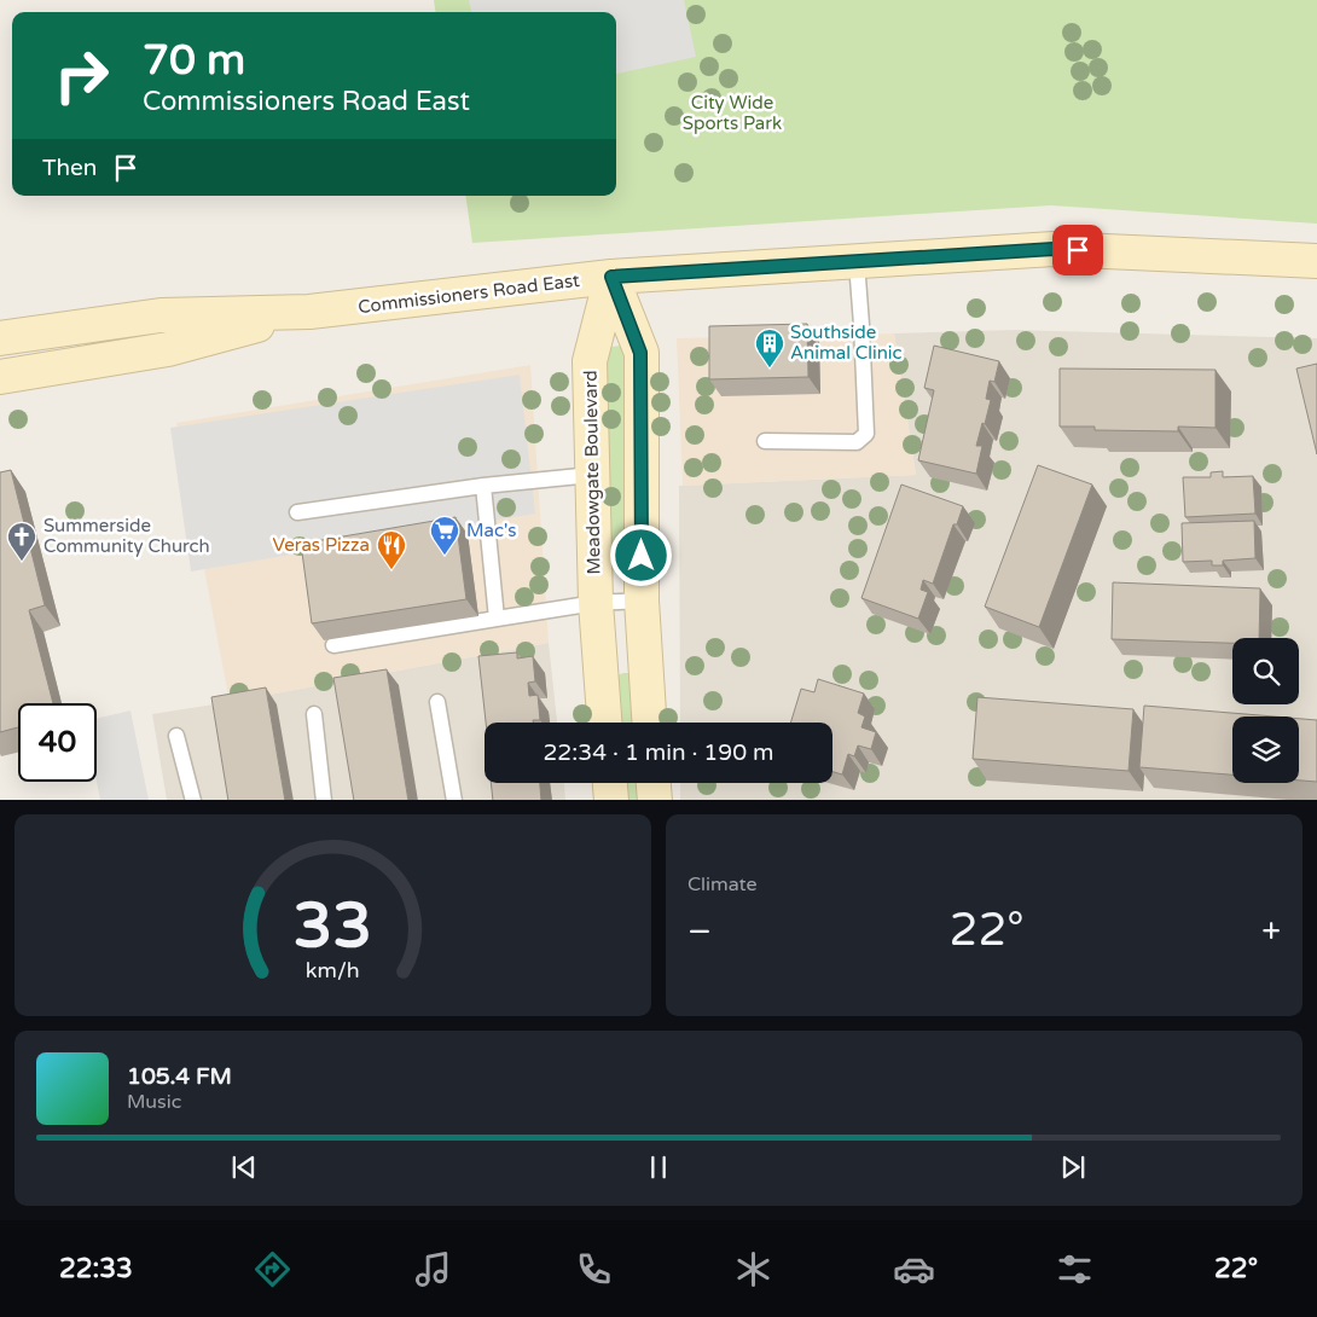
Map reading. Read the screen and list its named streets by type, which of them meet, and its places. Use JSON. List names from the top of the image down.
{
  "streets": {
    "main road": ["Commissioners Road East", "Meadowgate Boulevard"]
  },
  "crossings": [
    ["Commissioners Road East", "Meadowgate Boulevard"]
  ],
  "parks": ["City Wide Sports Park"],
  "places": {
    "building": ["Southside Animal Clinic"],
    "supermarket": ["Mac's"],
    "church": ["Summerside Community Church"],
    "restaurant": ["Veras Pizza"]
  },
  "page": {
    "turn": ["70 m", "Commissioners Road East"],
    "then": "Then",
    "limit": "40",
    "trip": "22:34 · 1 min · 190 m",
    "tile": "Climate",
    "heat": ["−", "22°", "+"],
    "song": ["105.4 FM", "Music"],
    "tabs": ["22:33", "22°"],
    "gauge": ["33", "km/h"]
  }
}
